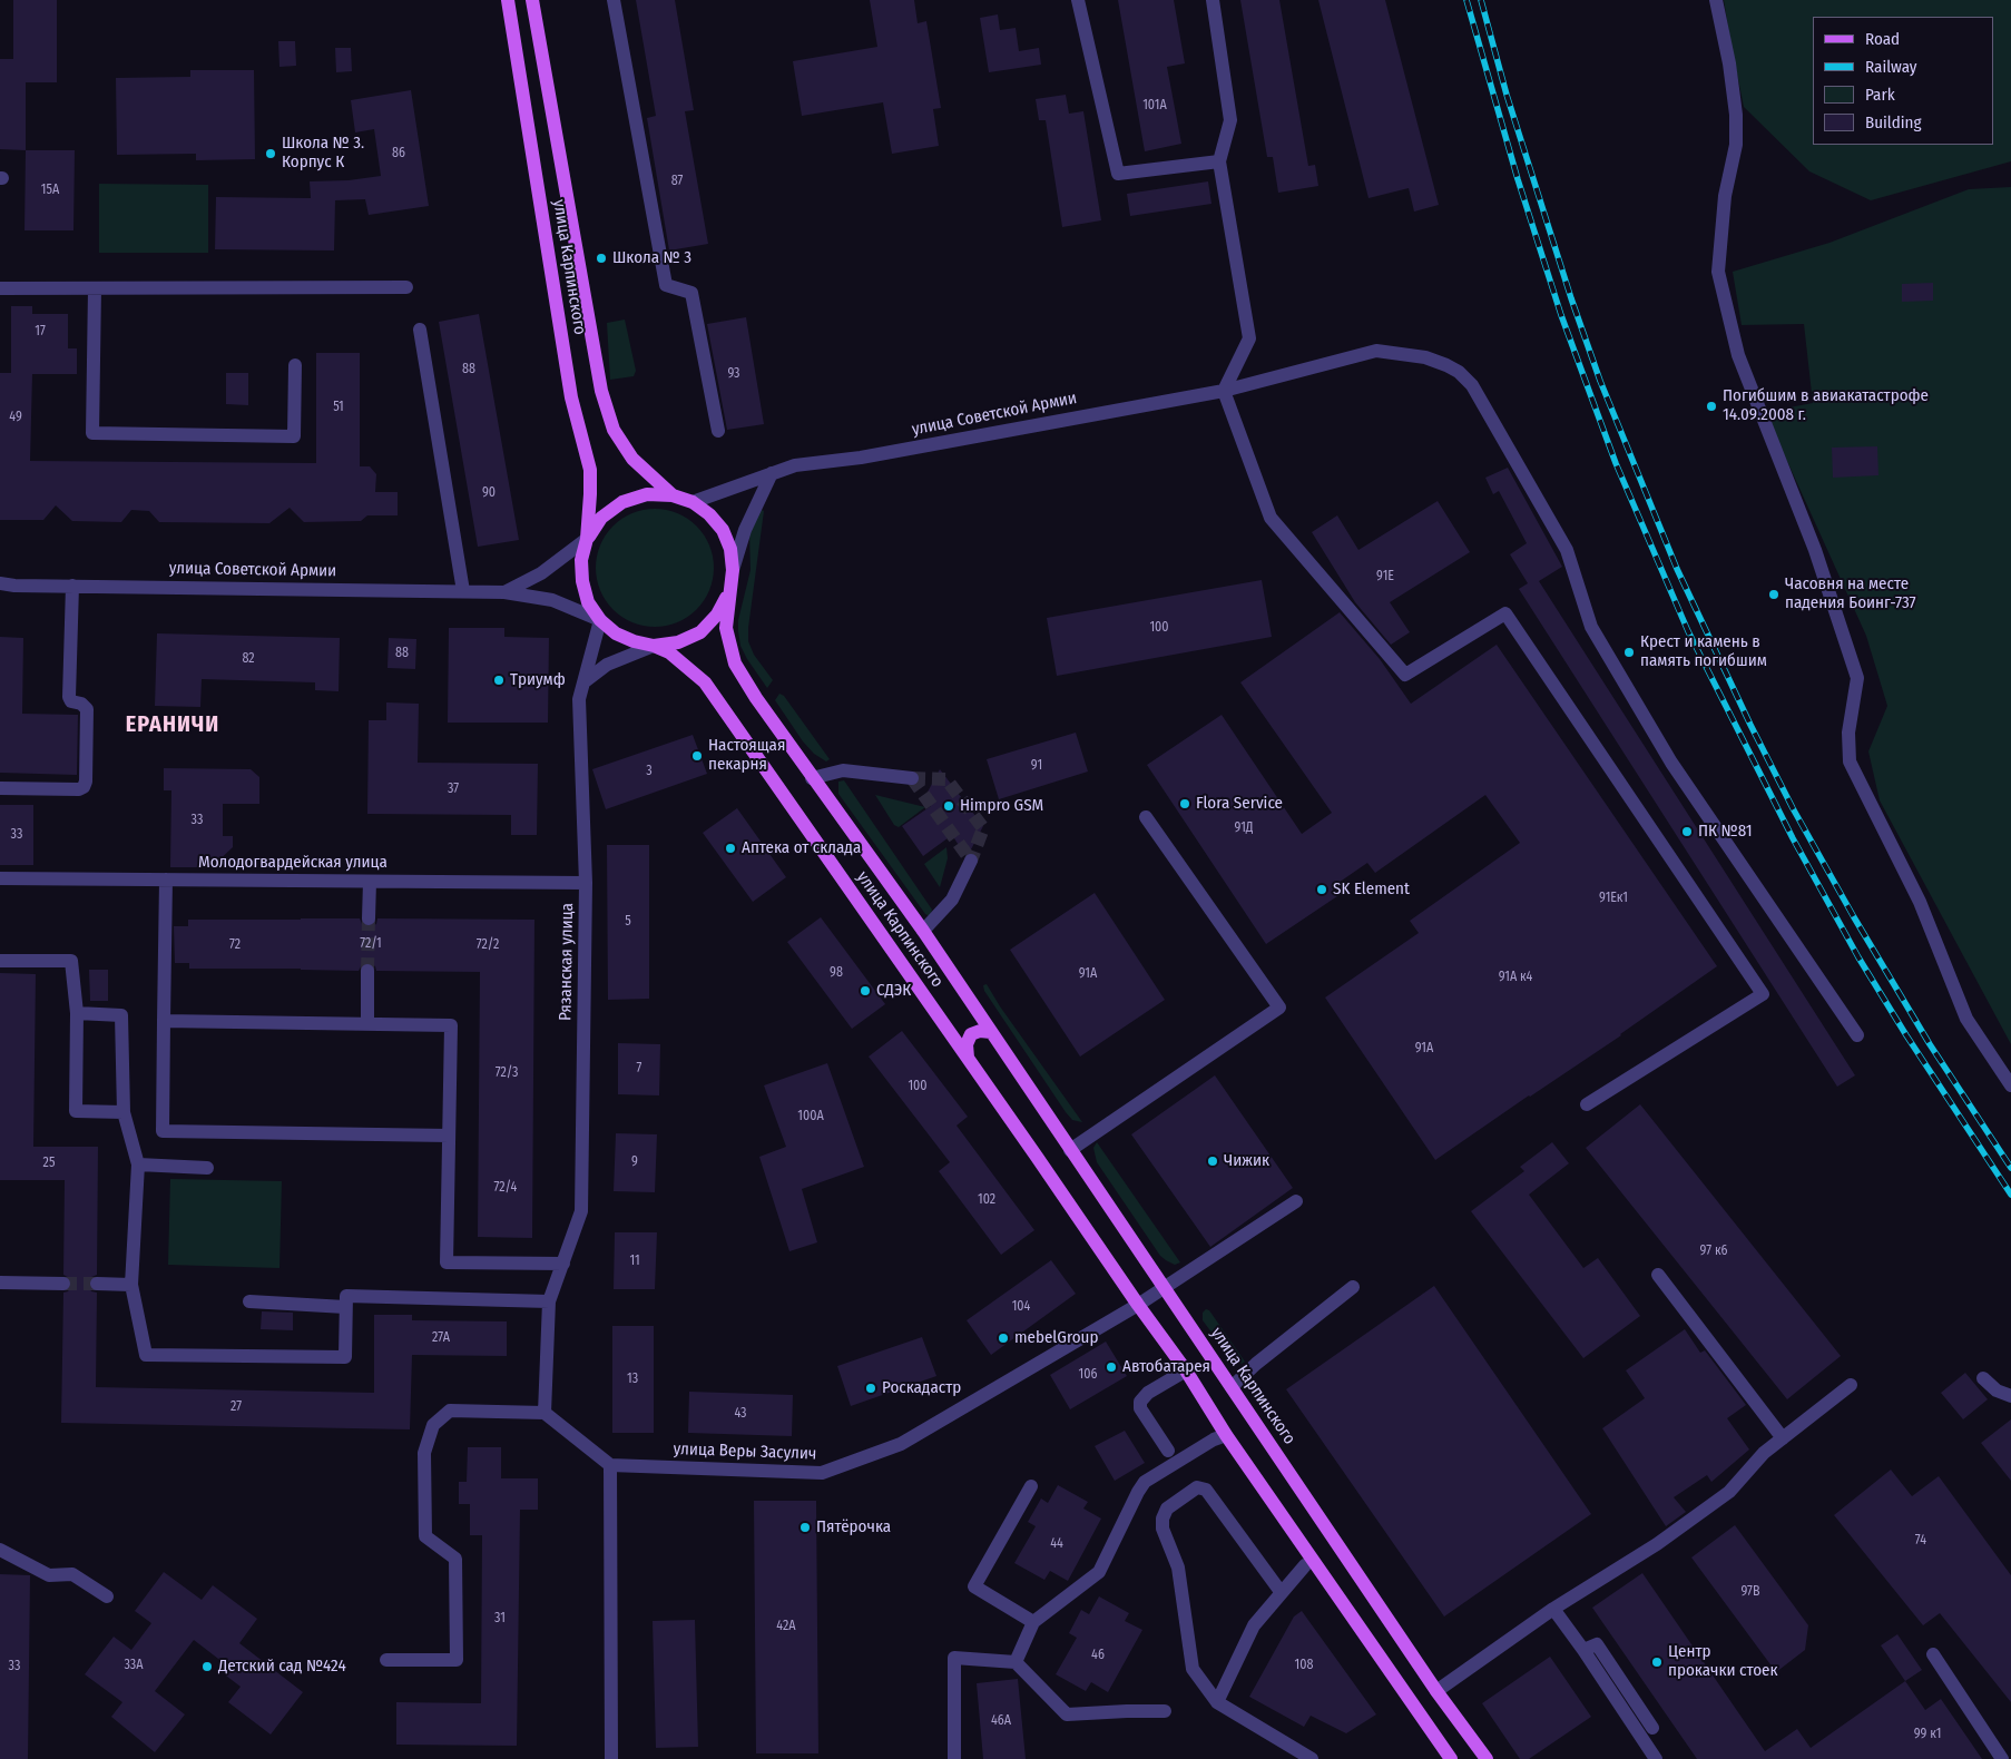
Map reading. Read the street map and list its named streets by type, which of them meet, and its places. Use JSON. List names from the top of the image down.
{
  "streets": {
    "main road": ["улица Карпинского"],
    "street": [
      "улица Советской Армии",
      "Молодогвардейская улица",
      "Рязанская улица",
      "улица Веры Засулич"
    ]
  },
  "crossings": [
    ["улица Карпинского", "улица Советской Армии"],
    ["улица Карпинского", "Рязанская улица"],
    ["улица Карпинского", "улица Веры Засулич"],
    ["улица Советской Армии", "Рязанская улица"],
    ["Молодогвардейская улица", "Рязанская улица"]
  ],
  "districts": ["ЕРАНИЧИ"],
  "places": [
    "Школа № 3. Корпус К",
    "Школа № 3",
    "Погибшим в авиакатастрофе 14.09.2008 г.",
    "Часовня на месте падения Боинг-737",
    "Крест и камень в память погибшим",
    "Триумф",
    "Настоящая пекарня",
    "Flora Service",
    "Himpro GSM",
    "ПК №81",
    "Аптека от склада",
    "SK Element",
    "СДЭК",
    "Чижик",
    "mebelGroup",
    "Автобатарея",
    "Роскадастр",
    "Пятёрочка",
    "Центр прокачки стоек",
    "Детский сад №424"
  ],
  "house_numbers": [
    "101А",
    "86",
    "87",
    "15А",
    "17",
    "88",
    "93",
    "51",
    "49",
    "90",
    "91Е",
    "100",
    "88",
    "82",
    "91",
    "3",
    "37",
    "33",
    "91Д",
    "33",
    "91Ек1",
    "5",
    "72/1",
    "72",
    "72/2",
    "98",
    "91А",
    "91А к4",
    "91А",
    "7",
    "72/3",
    "100",
    "100А",
    "9",
    "25",
    "72/4",
    "102",
    "97 к6",
    "11",
    "104",
    "27А",
    "106",
    "13",
    "27",
    "43",
    "74",
    "44",
    "97В",
    "31",
    "42А",
    "46",
    "33А",
    "108",
    "33",
    "46А",
    "99 к1"
  ],
  "legend": [
    "Road",
    "Railway",
    "Park",
    "Building"
  ]
}
